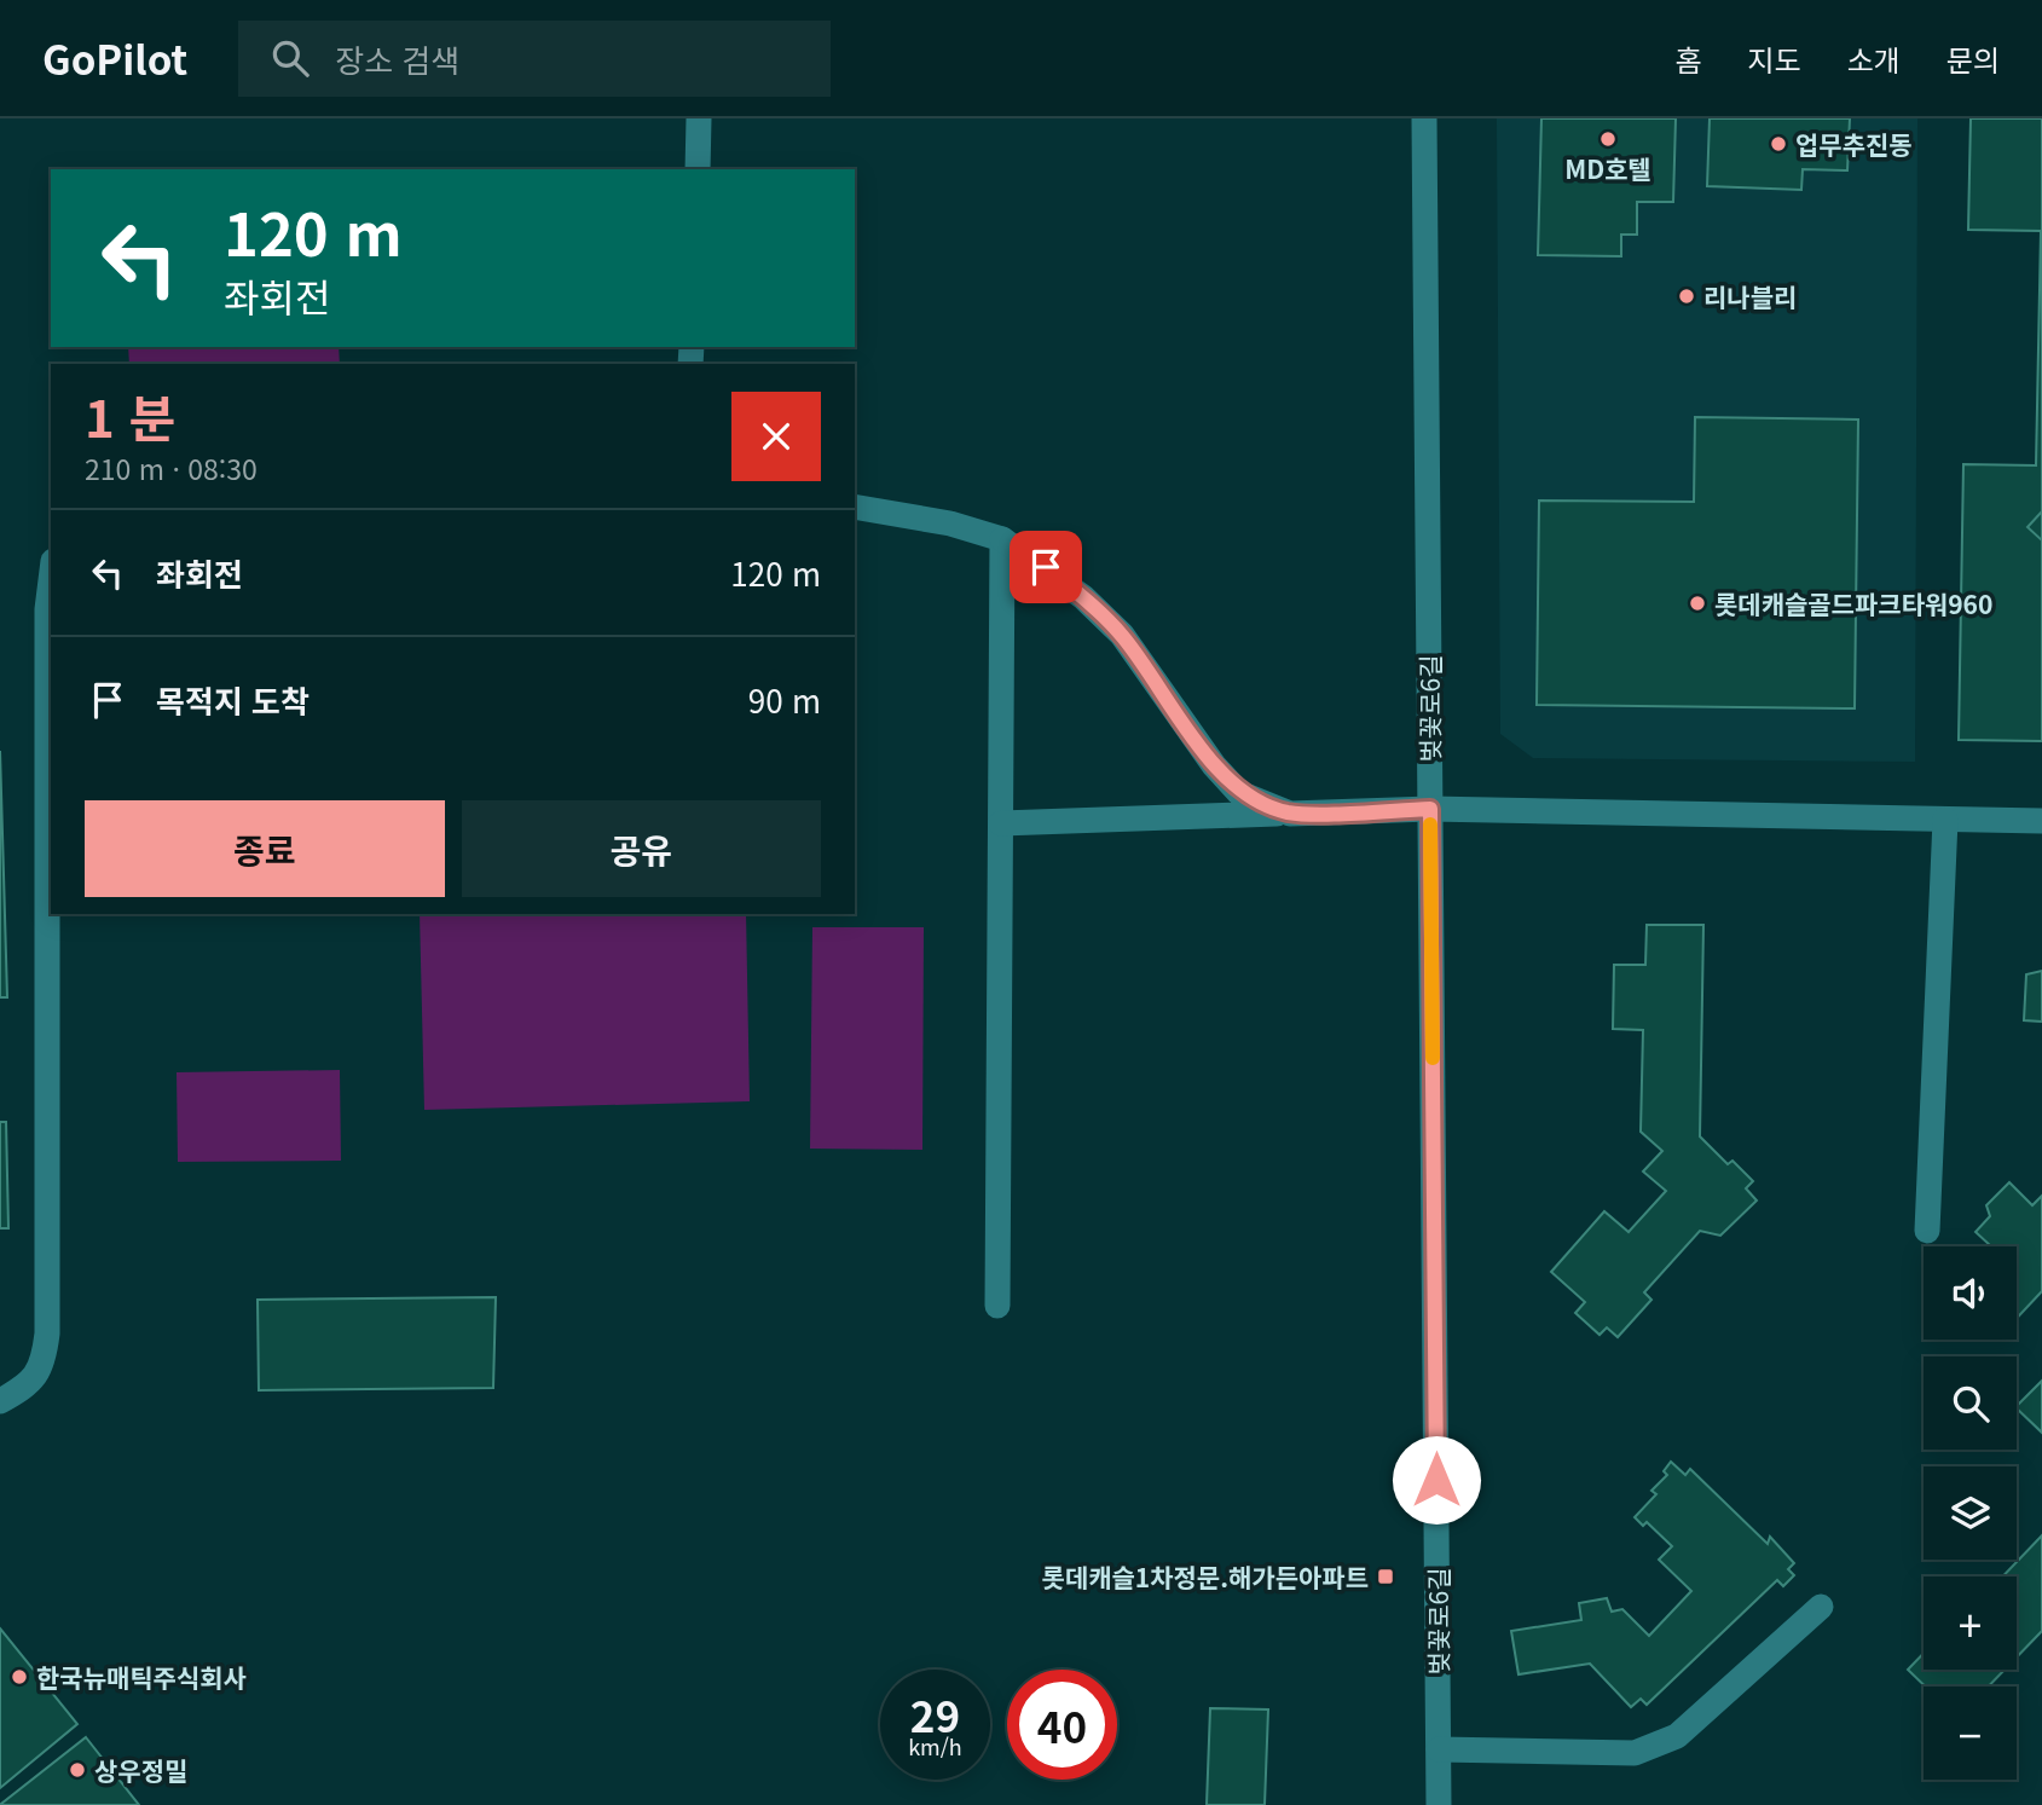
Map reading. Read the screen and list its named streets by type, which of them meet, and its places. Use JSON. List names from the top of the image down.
{
  "streets": {
    "street": ["벚꽃로6길"]
  },
  "places": {
    "other": [
      "MD호텔",
      "업무추진동",
      "리나블리",
      "롯데캐슬골드파크타워960",
      "한국뉴매틱주식회사",
      "상우정밀"
    ],
    "transit": ["롯데캐슬1차정문.해가든아파트"]
  },
  "page": {
    "header": "GoPilot",
    "search": "장소 검색",
    "nav": [
      "홈",
      "지도",
      "소개",
      "문의"
    ],
    "turn": ["120 m", "좌회전"],
    "heading": ["1 분", "210 m · 08:30"],
    "list": [
      {
        "name": "좌회전",
        "value": "120 m"
      },
      {
        "name": "목적지 도착",
        "value": "90 m"
      }
    ],
    "buttons": ["종료", "공유"],
    "map_buttons": ["+", "−"],
    "speed": "29 km/h",
    "limit": "40"
  }
}
